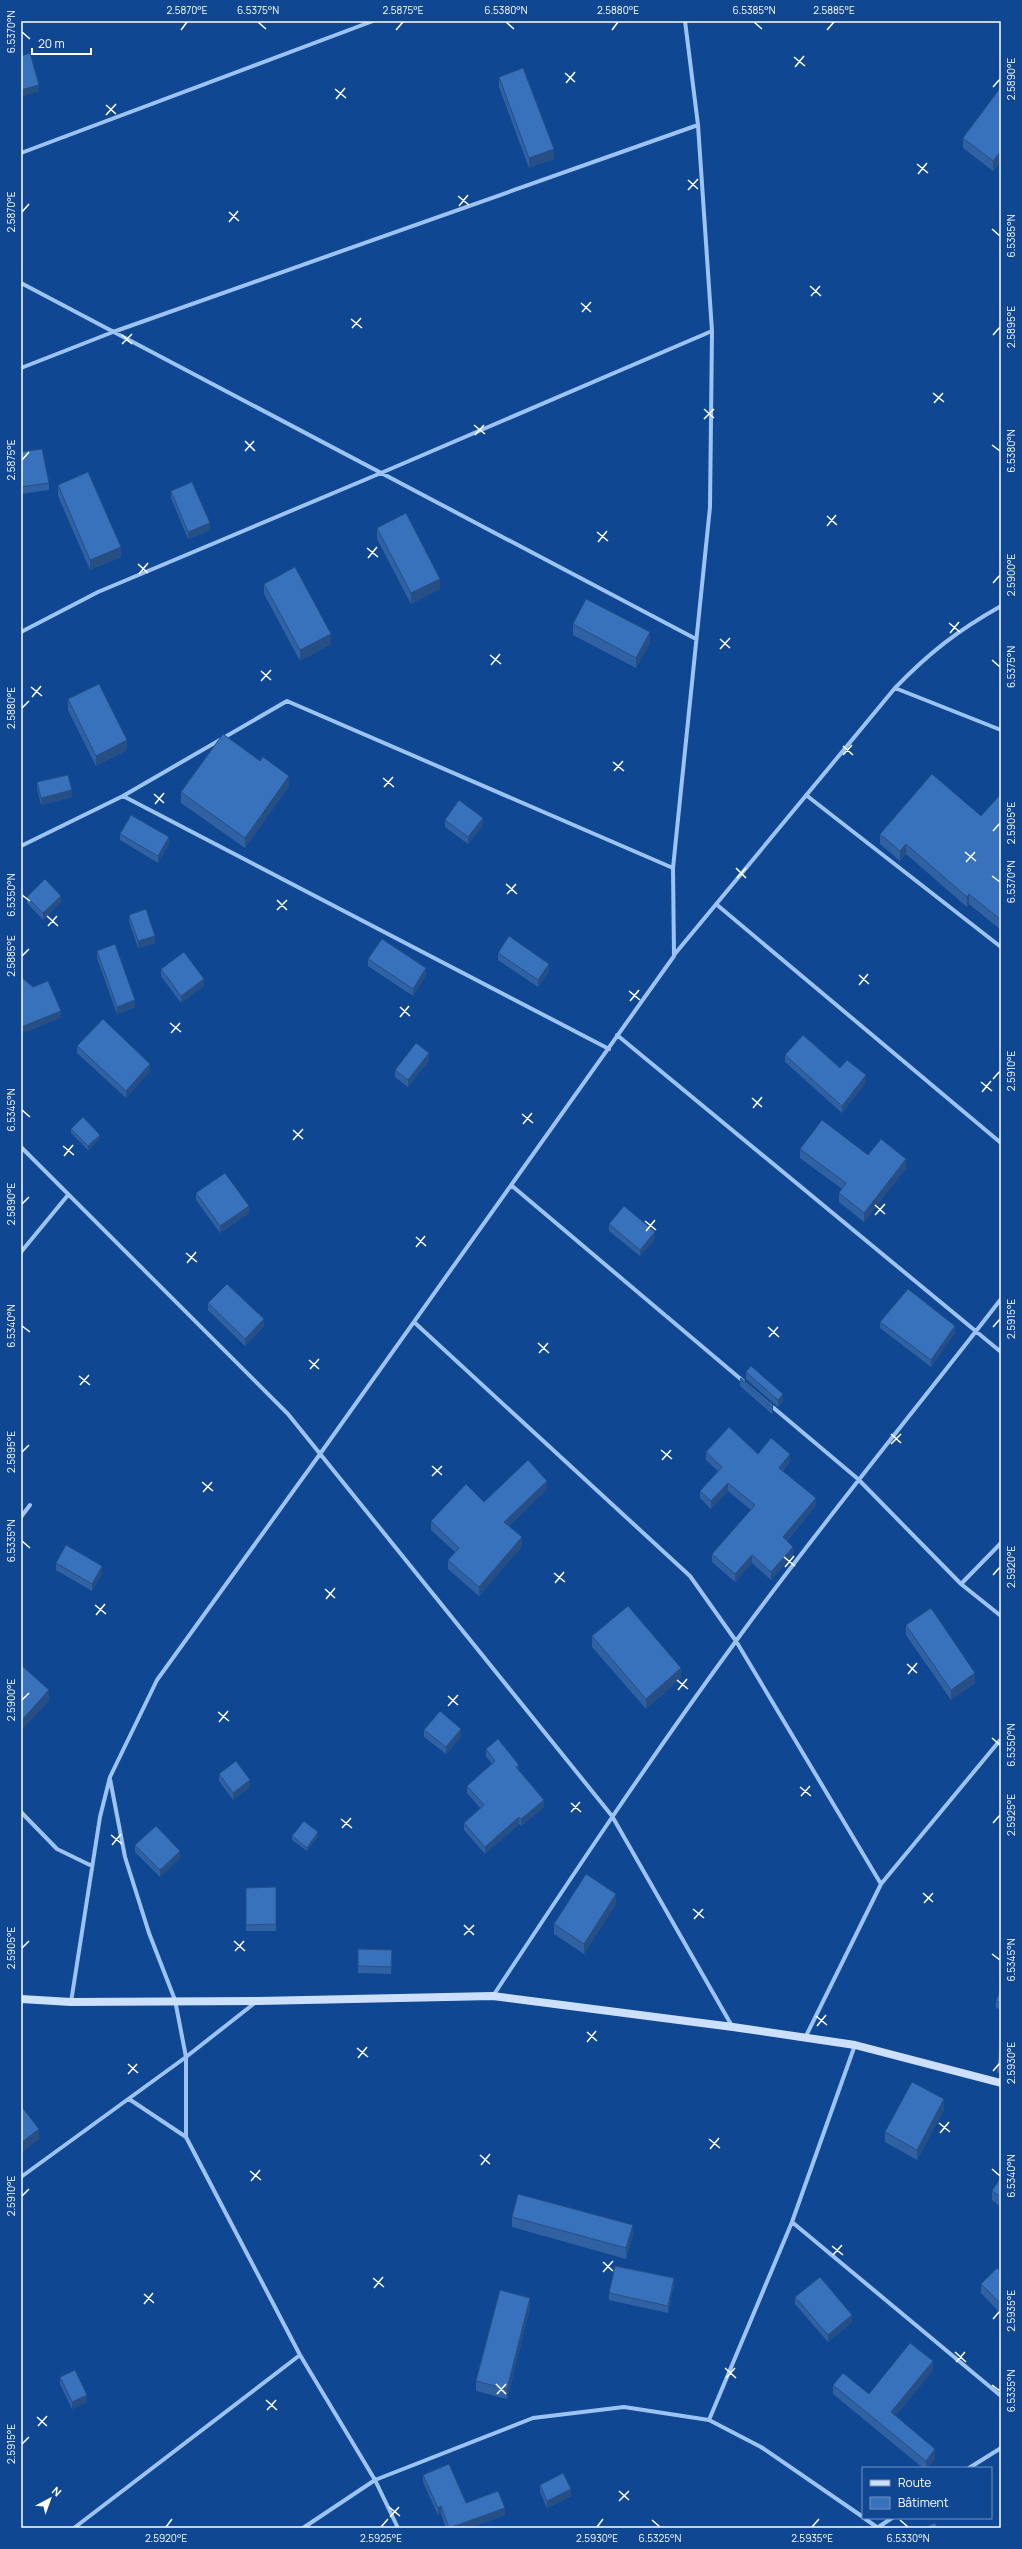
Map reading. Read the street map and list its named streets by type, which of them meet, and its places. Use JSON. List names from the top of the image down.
{
  "legend": ["Route", "Bâtiment"],
  "scale_bar": "20 m",
  "north": "top right",
  "coordinates": [
    "2.5870°E",
    "6.5375°N",
    "2.5875°E",
    "6.5380°N",
    "2.5880°E",
    "6.5385°N",
    "2.5885°E",
    "6.5370°N",
    "2.5890°E",
    "2.5895°E",
    "2.5900°E",
    "2.5905°E",
    "6.5350°N",
    "2.5910°E",
    "6.5345°N",
    "2.5915°E",
    "6.5340°N",
    "6.5335°N",
    "2.5920°E",
    "2.5925°E",
    "2.5930°E",
    "2.5935°E",
    "6.5325°N",
    "6.5330°N"
  ]
}
